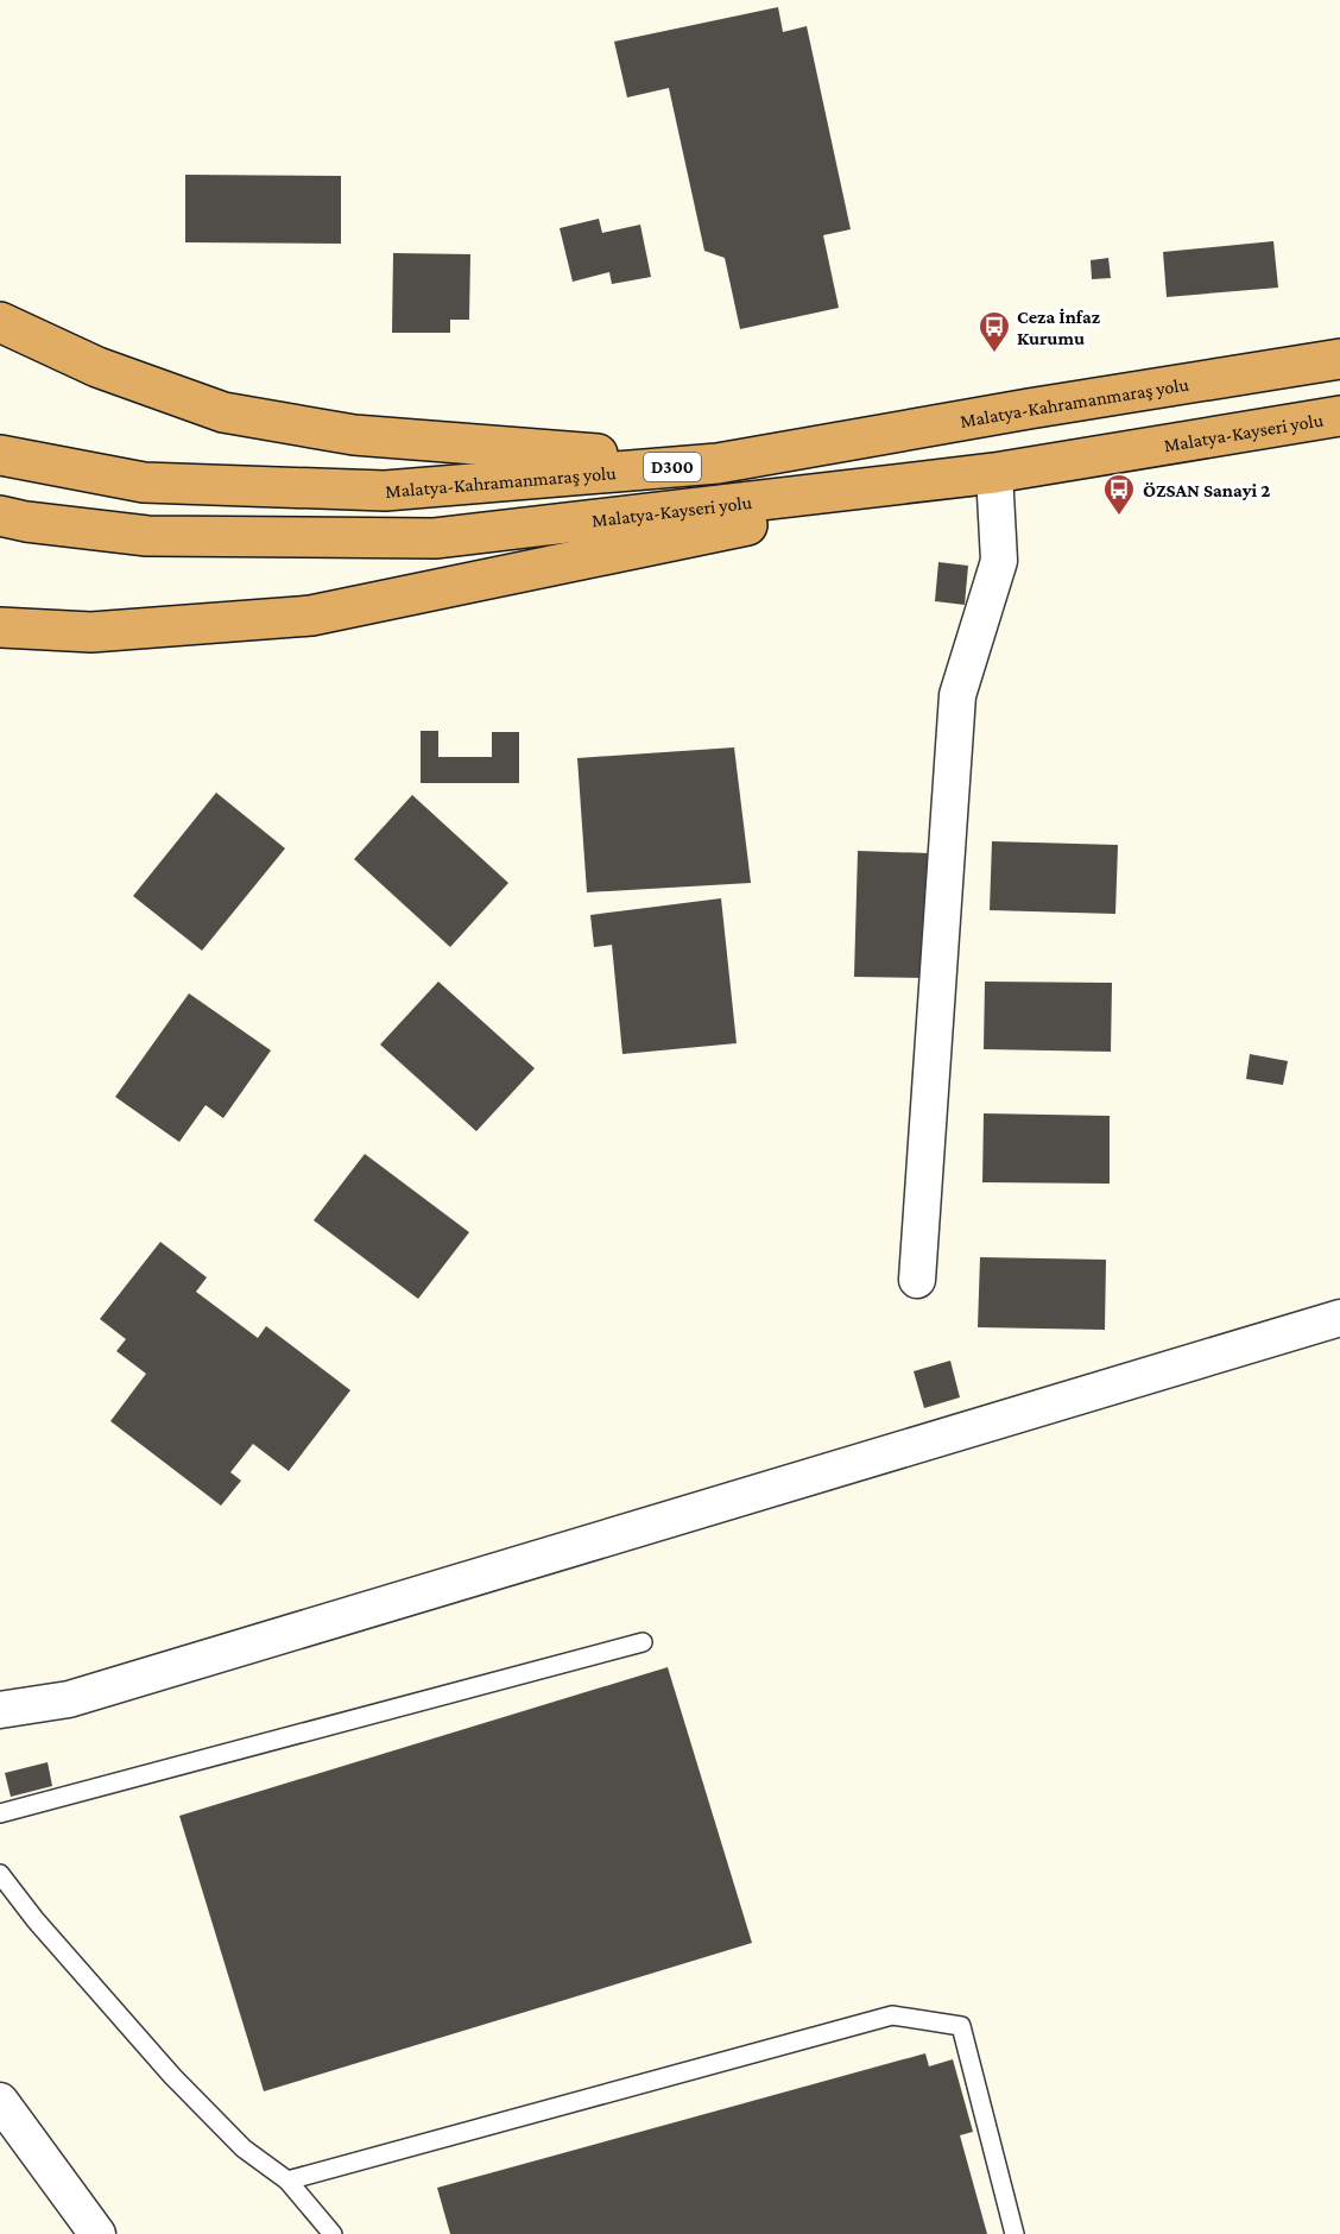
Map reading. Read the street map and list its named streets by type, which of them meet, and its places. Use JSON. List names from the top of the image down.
{
  "streets": {
    "highway": ["Malatya-Kahramanmaraş yolu", "Malatya-Kayseri yolu", "D300"]
  },
  "places": {
    "bus stop": ["Ceza İnfaz Kurumu", "ÖZSAN Sanayi 2"]
  }
}
